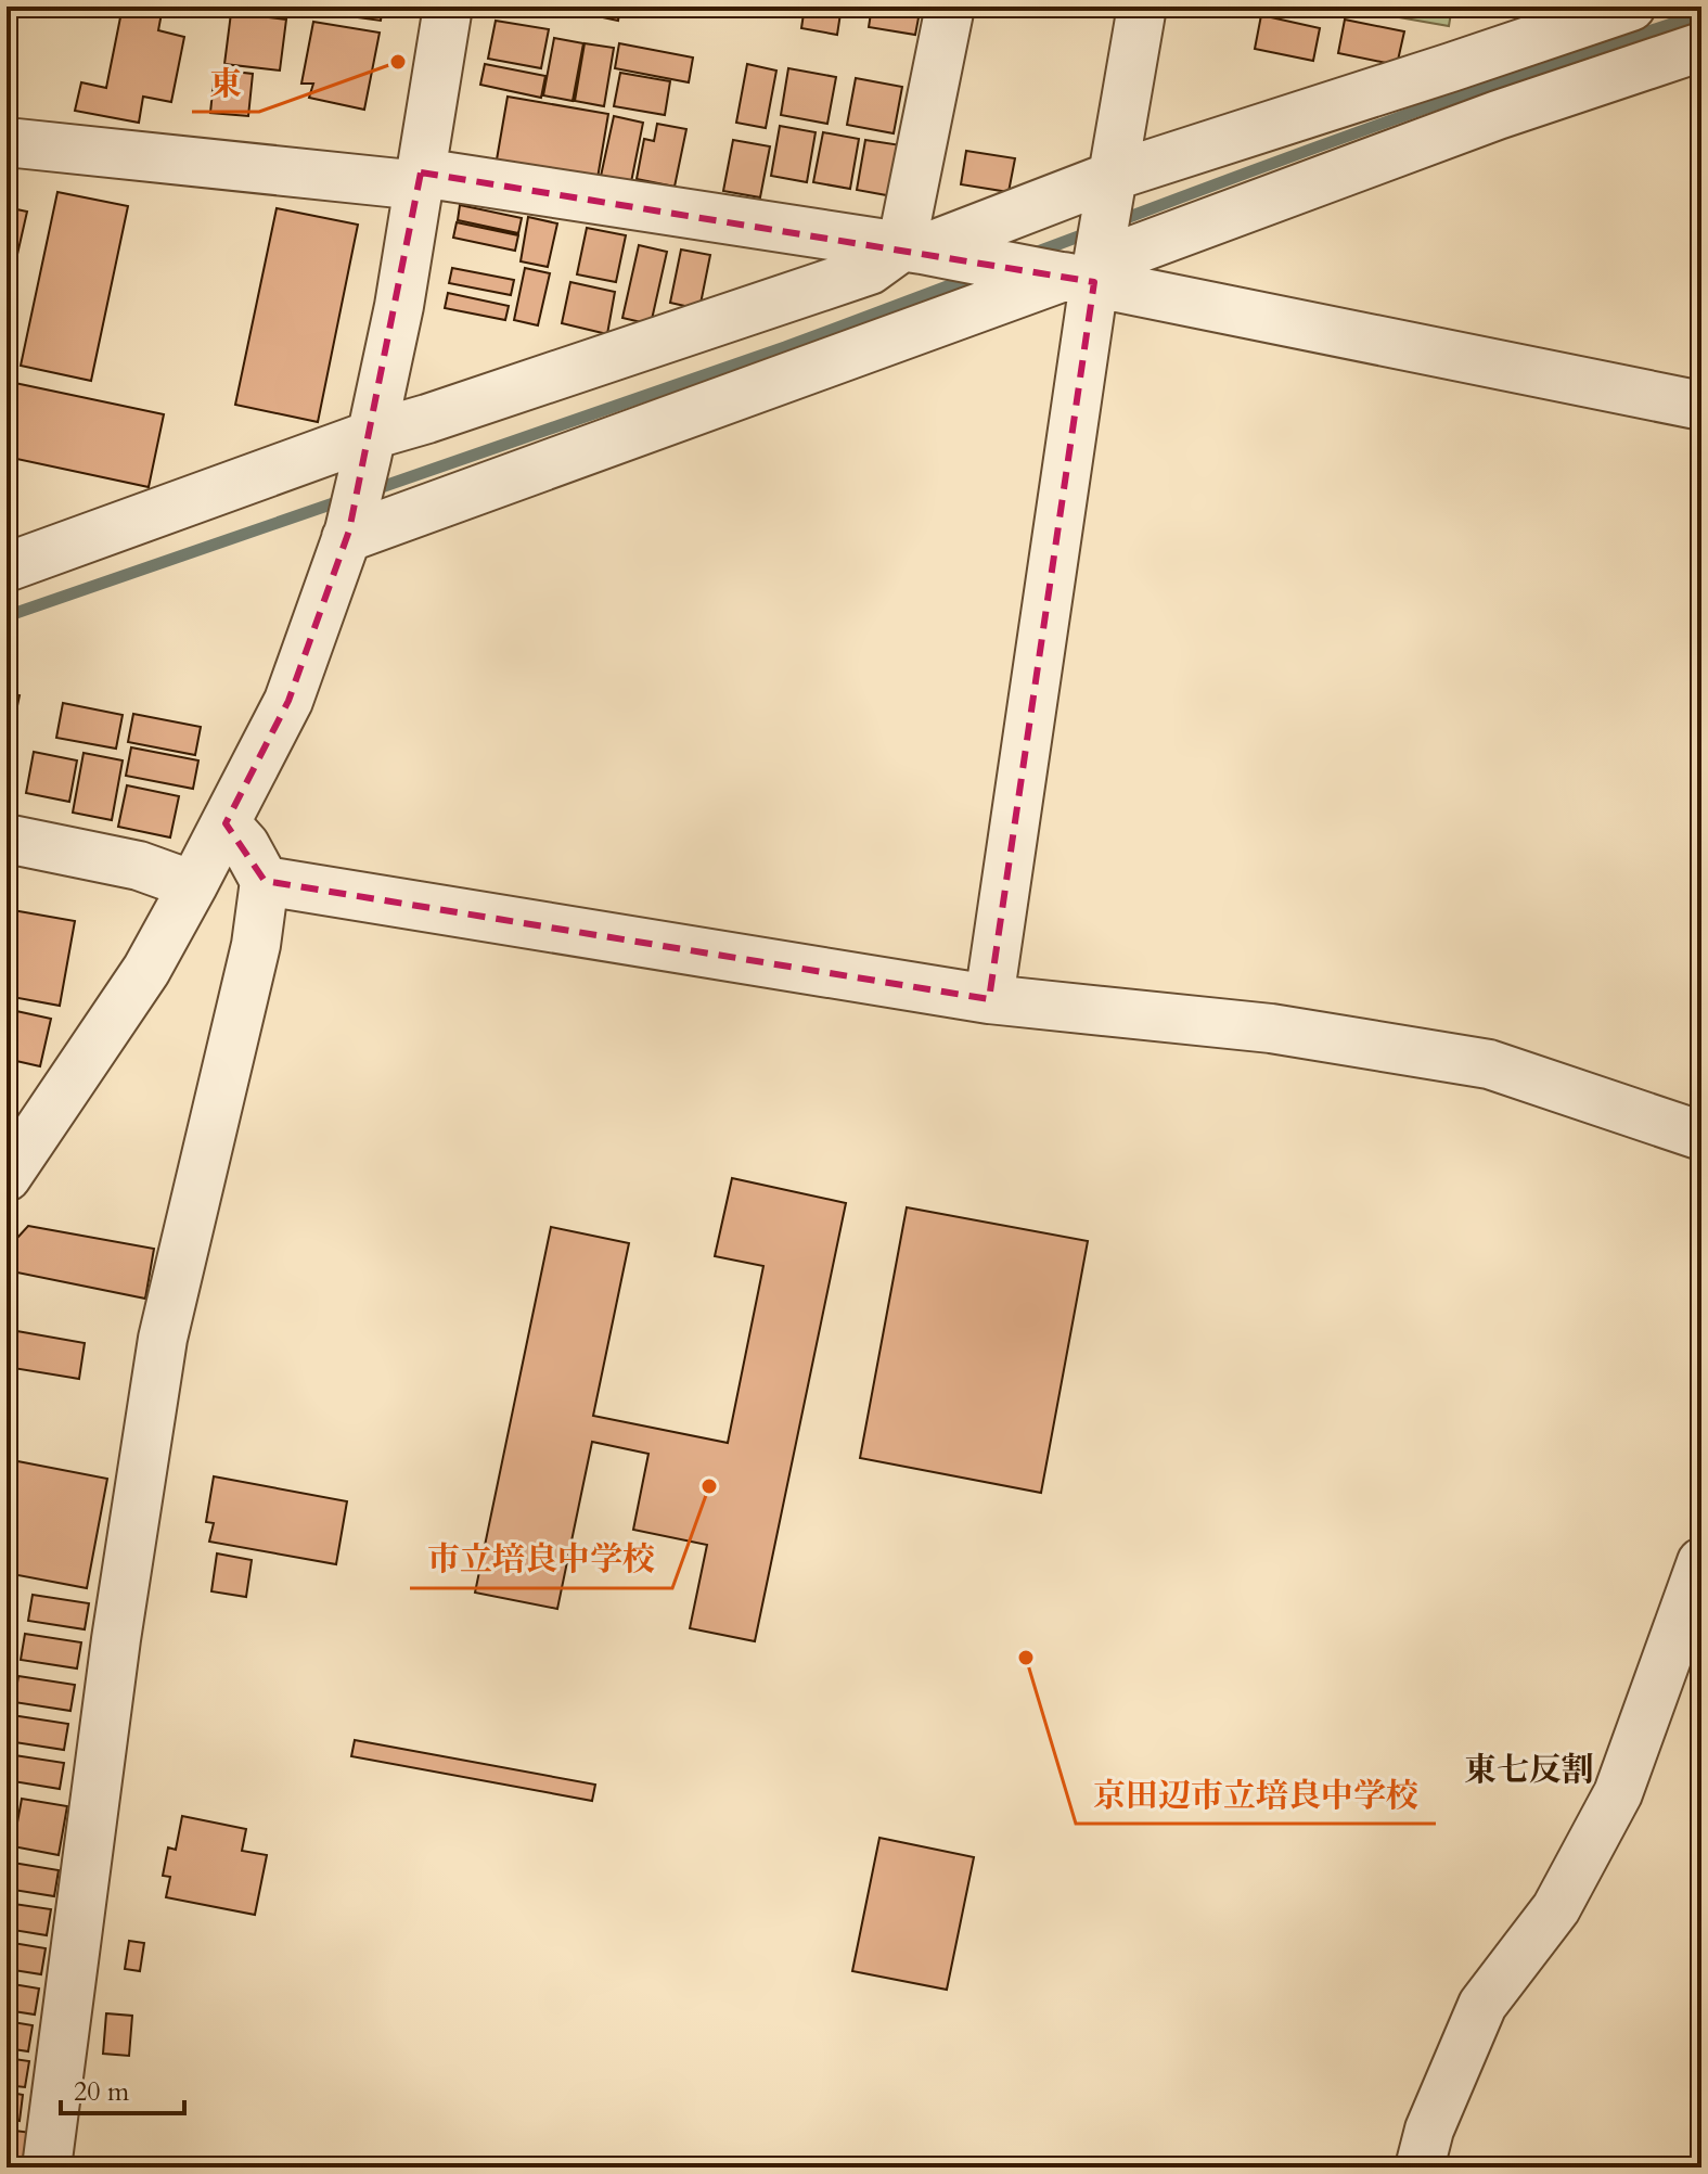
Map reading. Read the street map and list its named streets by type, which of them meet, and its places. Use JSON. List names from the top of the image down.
{
  "districts": ["東七反割"],
  "places": ["東", "市立培良中学校", "京田辺市立培良中学校"],
  "scale_bar": "20 m"
}
